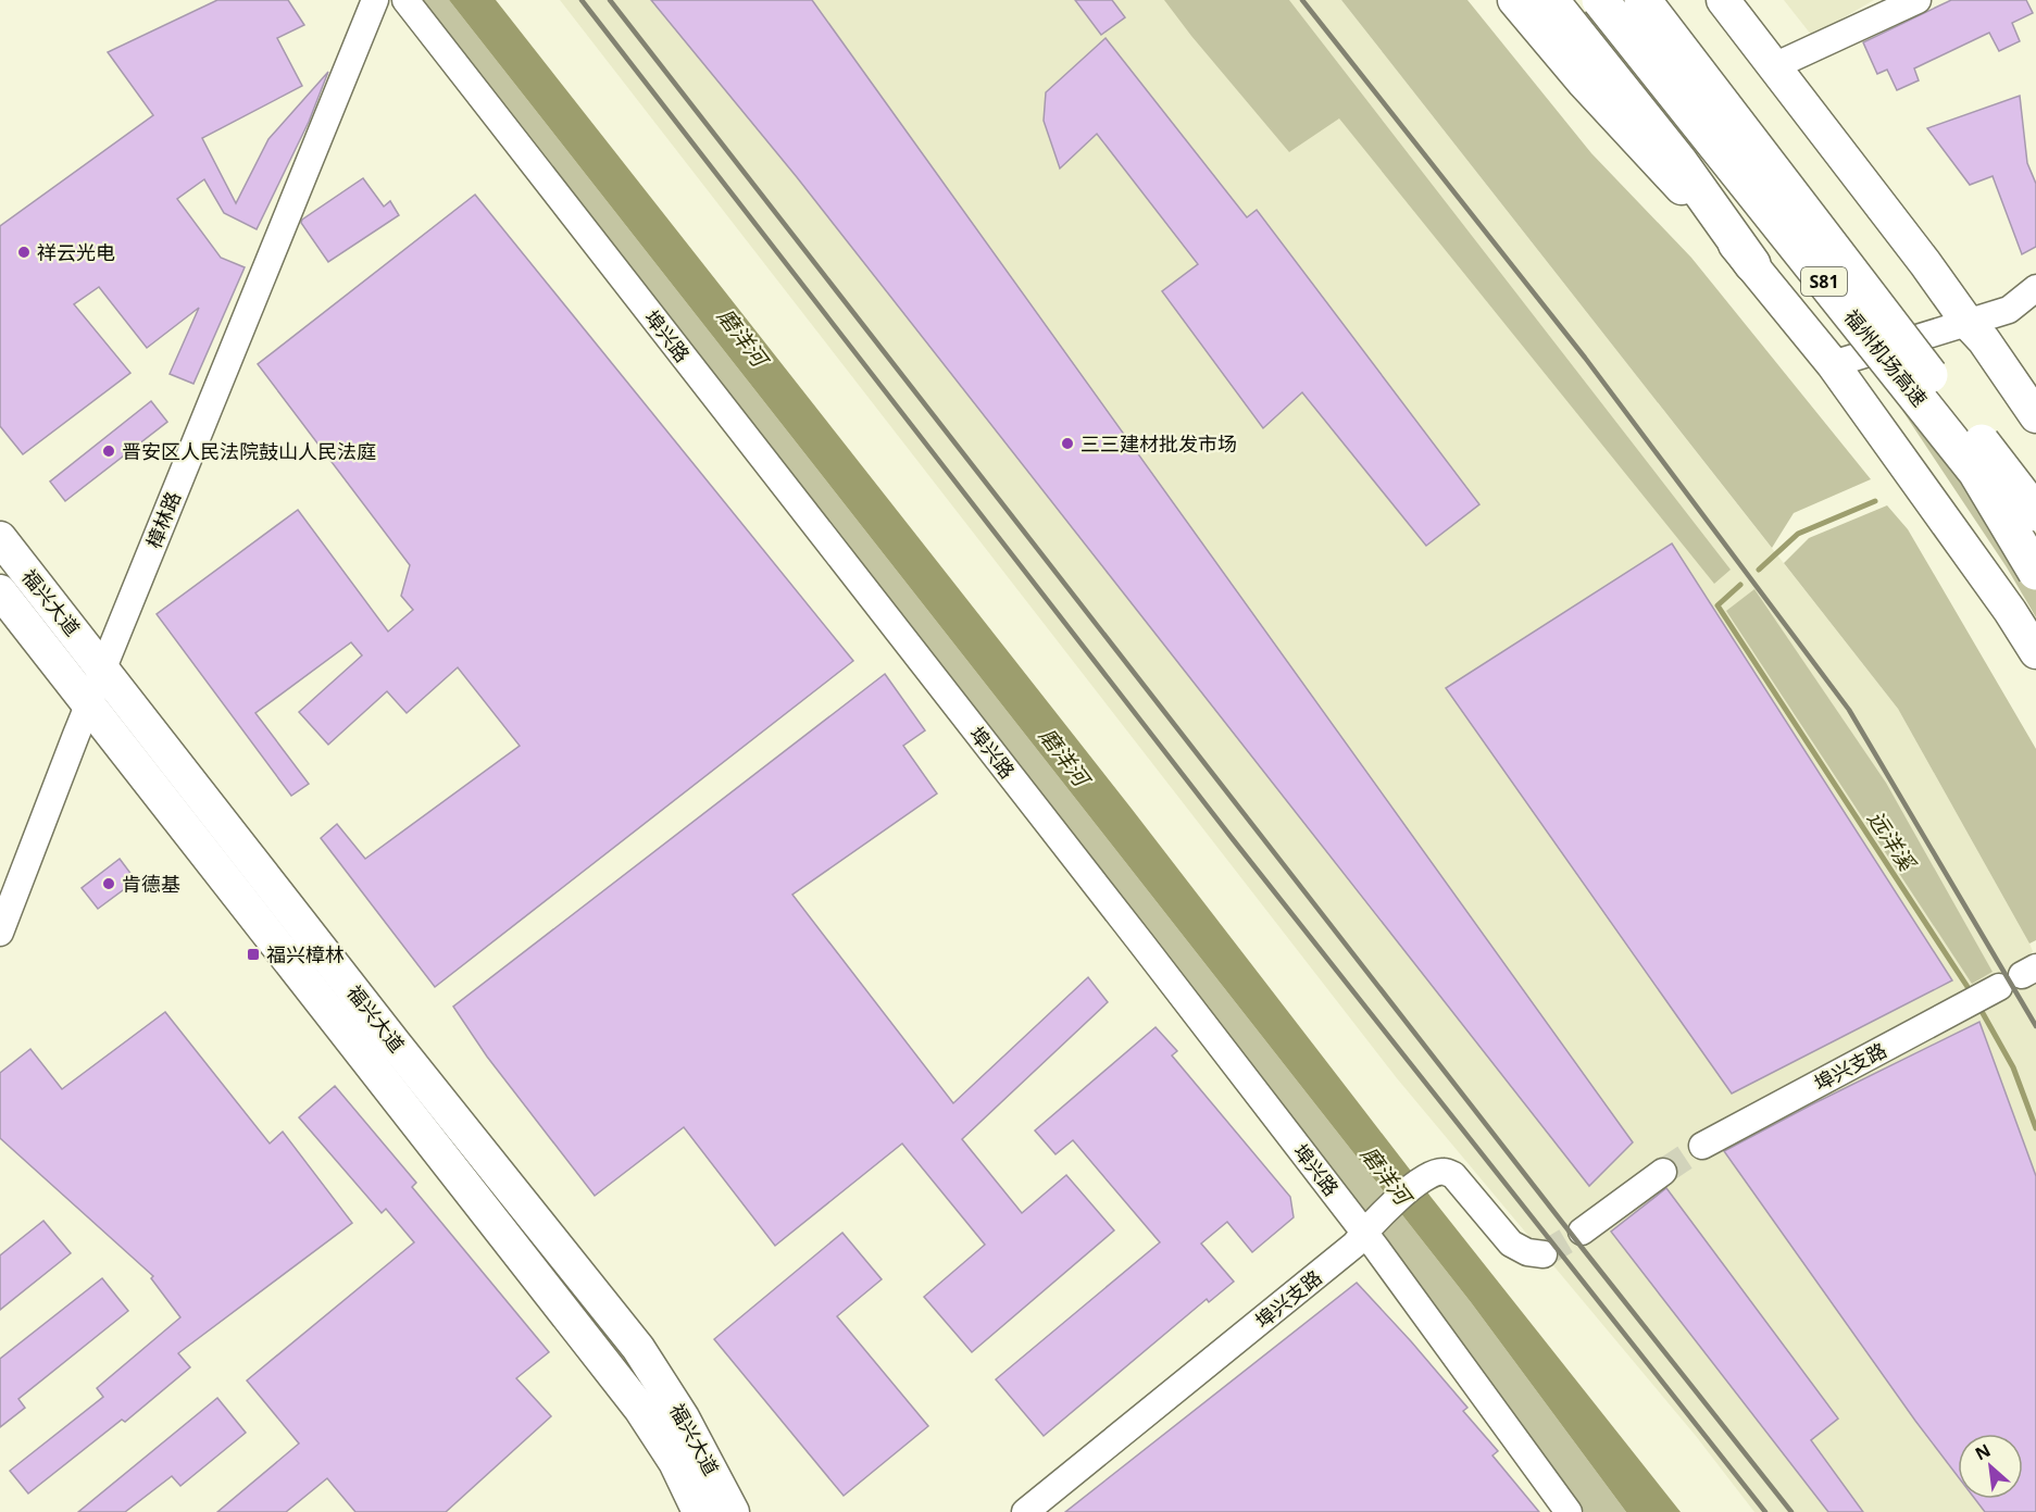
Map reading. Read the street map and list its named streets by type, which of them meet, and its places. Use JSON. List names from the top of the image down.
{
  "streets": {
    "highway": ["S81", "福州机场高速"],
    "main road": ["福兴大道"],
    "street": ["埠兴路", "樟林路", "埠兴支路"]
  },
  "crossings": [
    ["埠兴路", "埠兴支路"],
    ["樟林路", "福兴大道"]
  ],
  "water": ["磨洋河", "远洋溪"],
  "places": {
    "other": [
      "祥云光电",
      "三三建材批发市场",
      "晋安区人民法院鼓山人民法庭",
      "肯德基"
    ],
    "transit": ["福兴樟林"]
  },
  "north": "top left"
}
